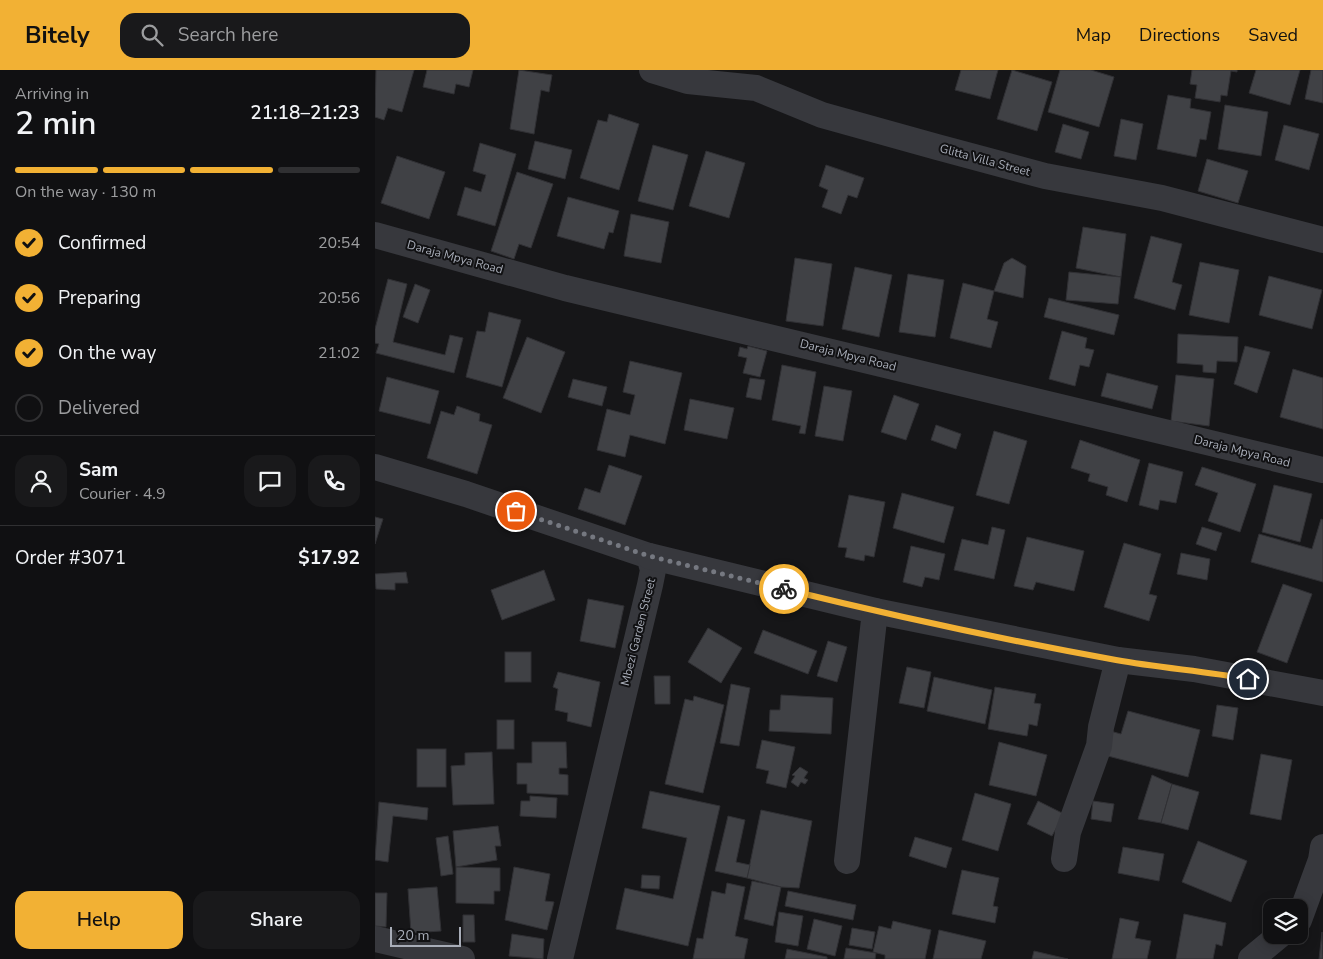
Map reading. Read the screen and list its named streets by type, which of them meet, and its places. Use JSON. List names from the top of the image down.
{
  "streets": {
    "street": ["Glitta Villa Street", "Daraja Mpya Road", "Mbezi Garden Street"]
  },
  "scale_bar": "20 m",
  "page": {
    "header": "Bitely",
    "search": "Search here",
    "nav": ["Map", "Directions", "Saved"],
    "heading": ["2 min", "Arriving in", "21:18–21:23"],
    "panel": [
      "Sam",
      "Courier · 4.9",
      "Order #3071",
      "$17.92"
    ],
    "bar": "On the way · 130 m",
    "list": [
      ["Confirmed", "20:54"],
      ["Preparing", "20:56"],
      ["On the way", "21:02"],
      "Delivered"
    ],
    "buttons": ["Help", "Share"],
    "scale": "20 m"
  }
}
